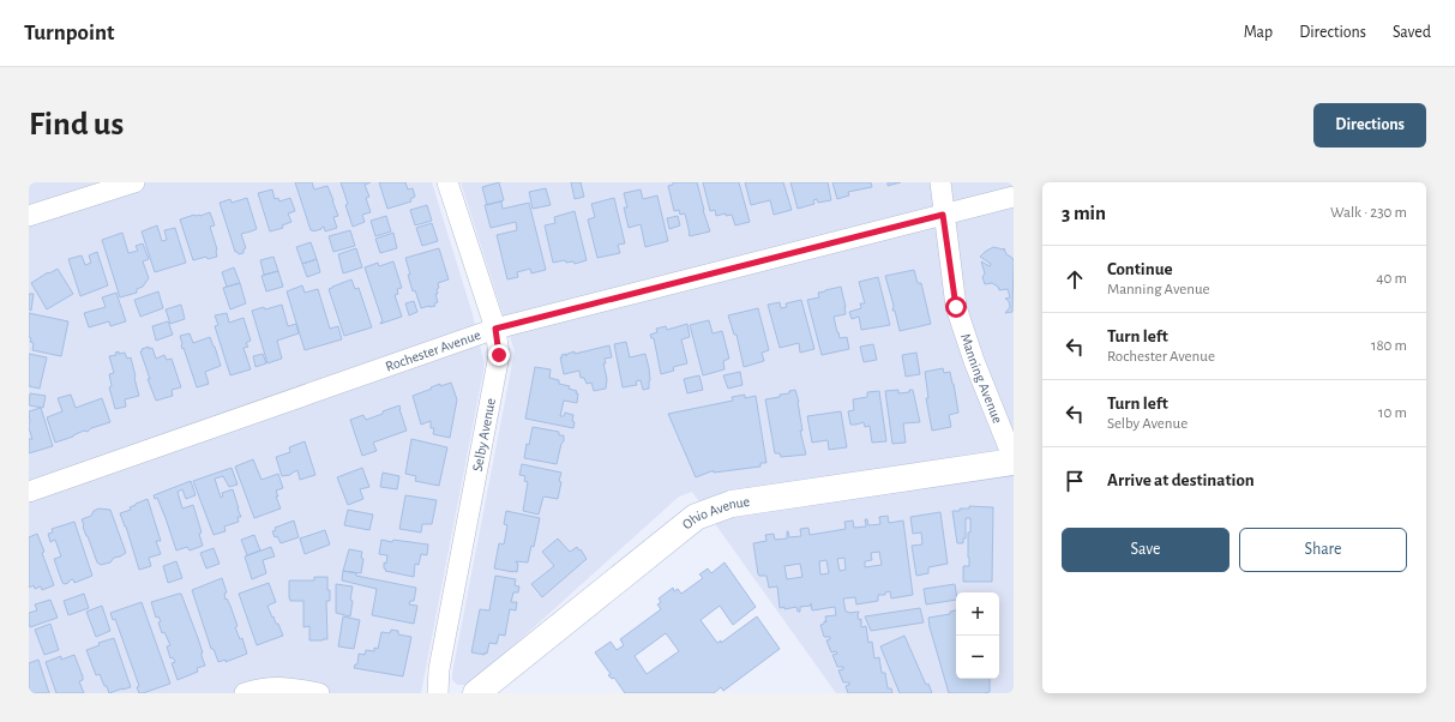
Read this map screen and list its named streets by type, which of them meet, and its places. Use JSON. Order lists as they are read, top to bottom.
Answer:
{
  "streets": {
    "street": [
      "Rochester Avenue",
      "Manning Avenue",
      "Selby Avenue",
      "Ohio Avenue"
    ]
  },
  "crossings": [
    ["Rochester Avenue", "Manning Avenue"],
    ["Rochester Avenue", "Selby Avenue"],
    ["Manning Avenue", "Ohio Avenue"]
  ],
  "page": {
    "header": "Turnpoint",
    "nav": ["Map", "Directions", "Saved"],
    "buttons": [
      "Directions",
      ["Save", "Share"]
    ],
    "title": "Find us",
    "heading": ["3 min", "Walk · 230 m"],
    "list": [
      ["Continue", "Manning Avenue", "40 m"],
      ["Turn left", "Rochester Avenue", "180 m"],
      ["Turn left", "Selby Avenue", "10 m"],
      "Arrive at destination"
    ],
    "map_buttons": ["+", "−"]
  }
}
